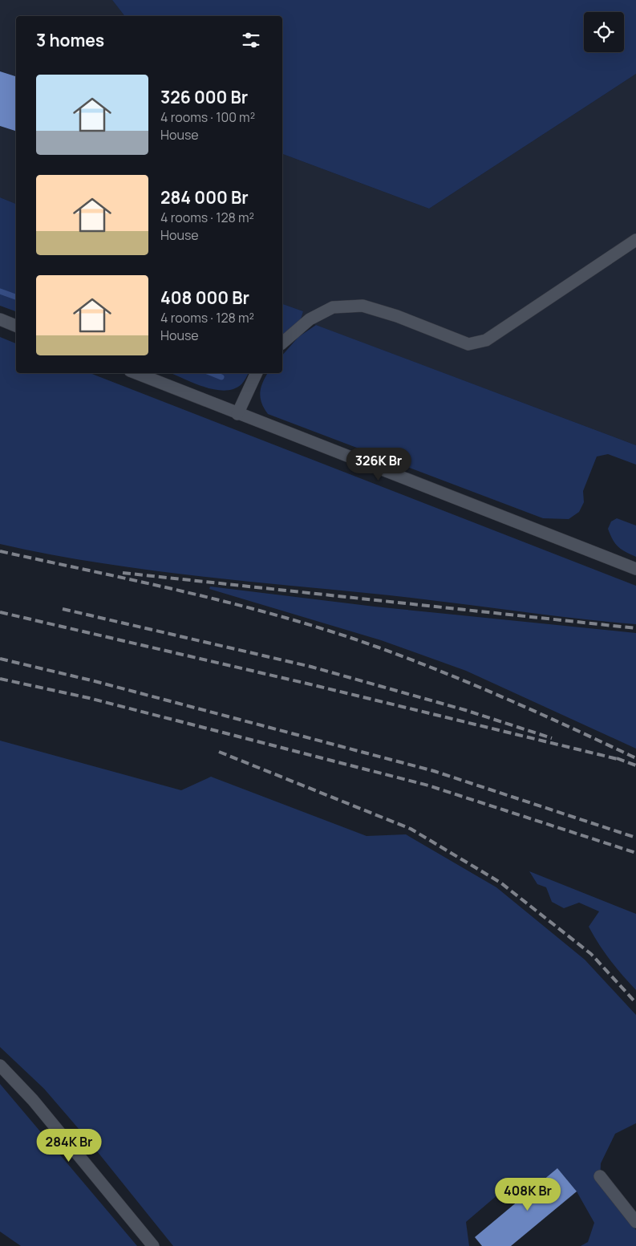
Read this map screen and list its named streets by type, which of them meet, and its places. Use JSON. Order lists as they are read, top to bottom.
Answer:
{
  "page": {
    "heading": "3 homes",
    "list": [
      {
        "name": "326 000 Br",
        "note": "4 rooms · 100 m² · House"
      },
      {
        "name": "284 000 Br",
        "note": "4 rooms · 128 m² · House"
      },
      {
        "name": "408 000 Br",
        "note": "4 rooms · 128 m² · House"
      }
    ],
    "price": ["326K Br", "284K Br", "408K Br"]
  }
}
